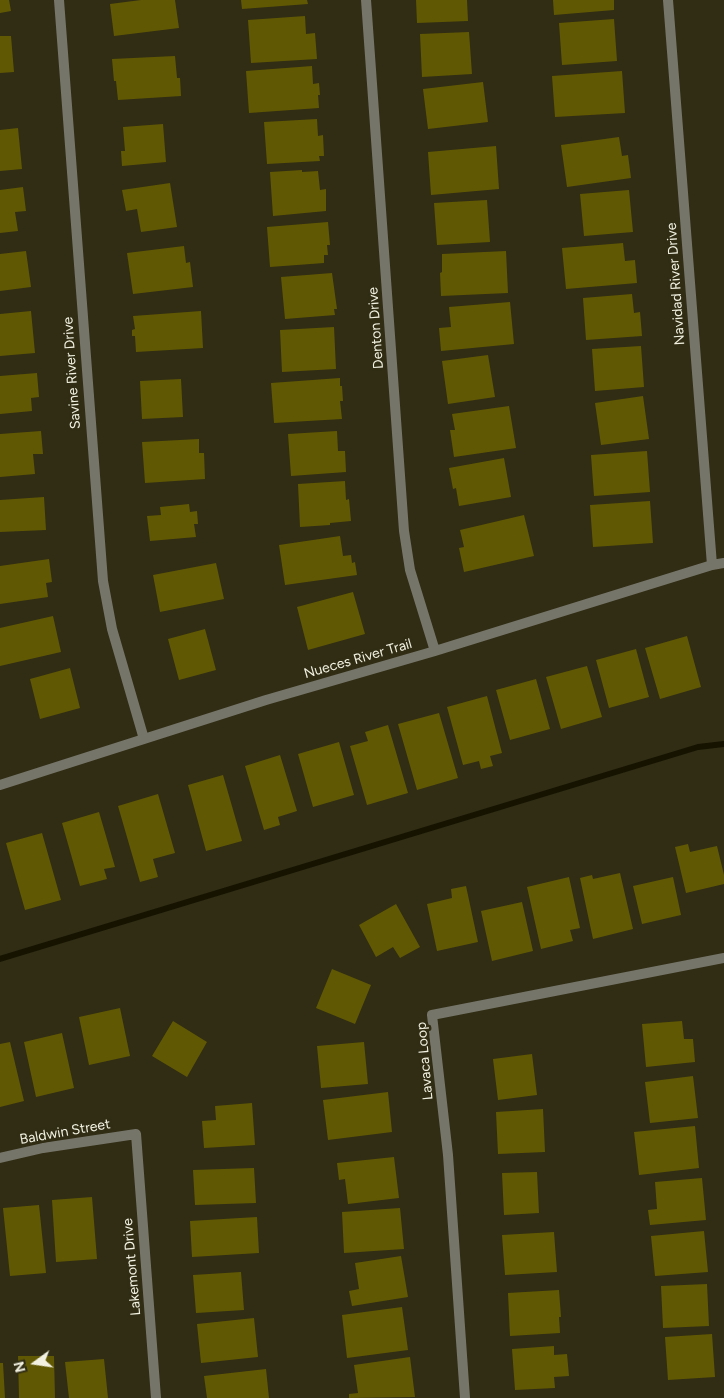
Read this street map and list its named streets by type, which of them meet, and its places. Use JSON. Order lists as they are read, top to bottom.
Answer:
{
  "streets": {
    "street": [
      "Navidad River Drive",
      "Denton Drive",
      "Savine River Drive",
      "Nueces River Trail",
      "Lavaca Loop",
      "Baldwin Street",
      "Lakemont Drive"
    ]
  },
  "crossings": [
    ["Navidad River Drive", "Nueces River Trail"],
    ["Denton Drive", "Nueces River Trail"],
    ["Savine River Drive", "Nueces River Trail"],
    ["Baldwin Street", "Lakemont Drive"]
  ],
  "north": "left"
}
